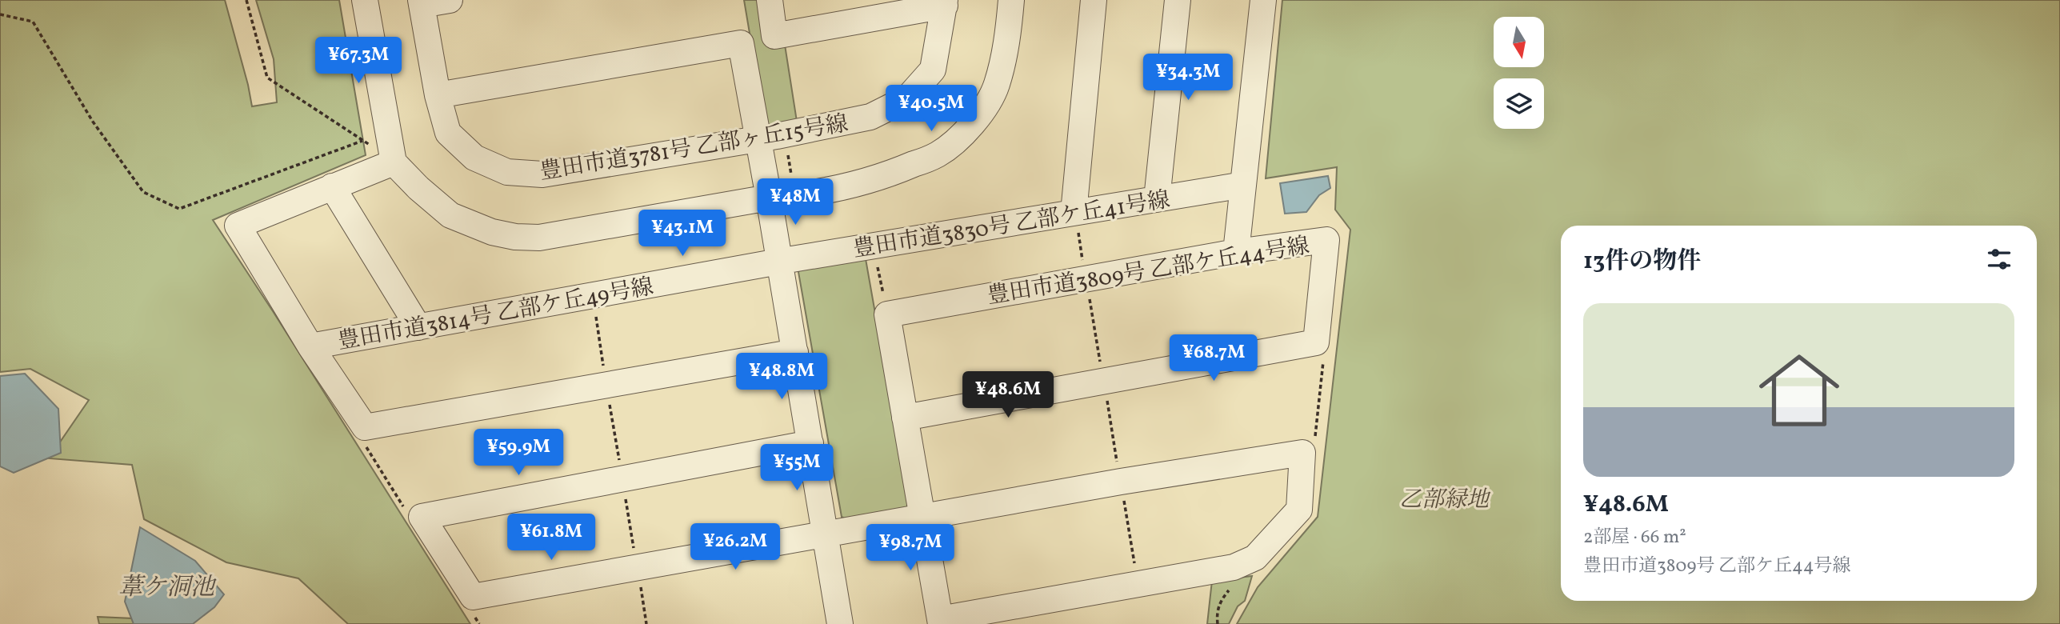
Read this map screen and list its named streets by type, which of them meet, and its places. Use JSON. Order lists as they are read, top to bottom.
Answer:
{
  "streets": {
    "street": [
      "豊田市道3781号 乙部ヶ丘15号線",
      "豊田市道3830号 乙部ケ丘41号線",
      "豊田市道3809号 乙部ケ丘44号線",
      "豊田市道3814号 乙部ケ丘49号線"
    ]
  },
  "crossings": [
    ["豊田市道3830号 乙部ケ丘41号線", "豊田市道3814号 乙部ケ丘49号線"]
  ],
  "water": ["葦ケ洞池"],
  "parks": ["乙部緑地"],
  "north": "bottom",
  "page": {
    "price": [
      "¥67.3M",
      "¥34.3M",
      "¥40.5M",
      "¥48M",
      "¥43.1M",
      "¥68.7M",
      "¥48.8M",
      "¥48.6M",
      "¥59.9M",
      "¥55M",
      "¥61.8M",
      "¥26.2M",
      "¥98.7M"
    ],
    "heading": "13件の物件",
    "list": [
      {
        "name": "¥48.6M",
        "note": "2部屋 · 66 m² · 豊田市道3809号 乙部ケ丘44号線"
      }
    ]
  }
}
